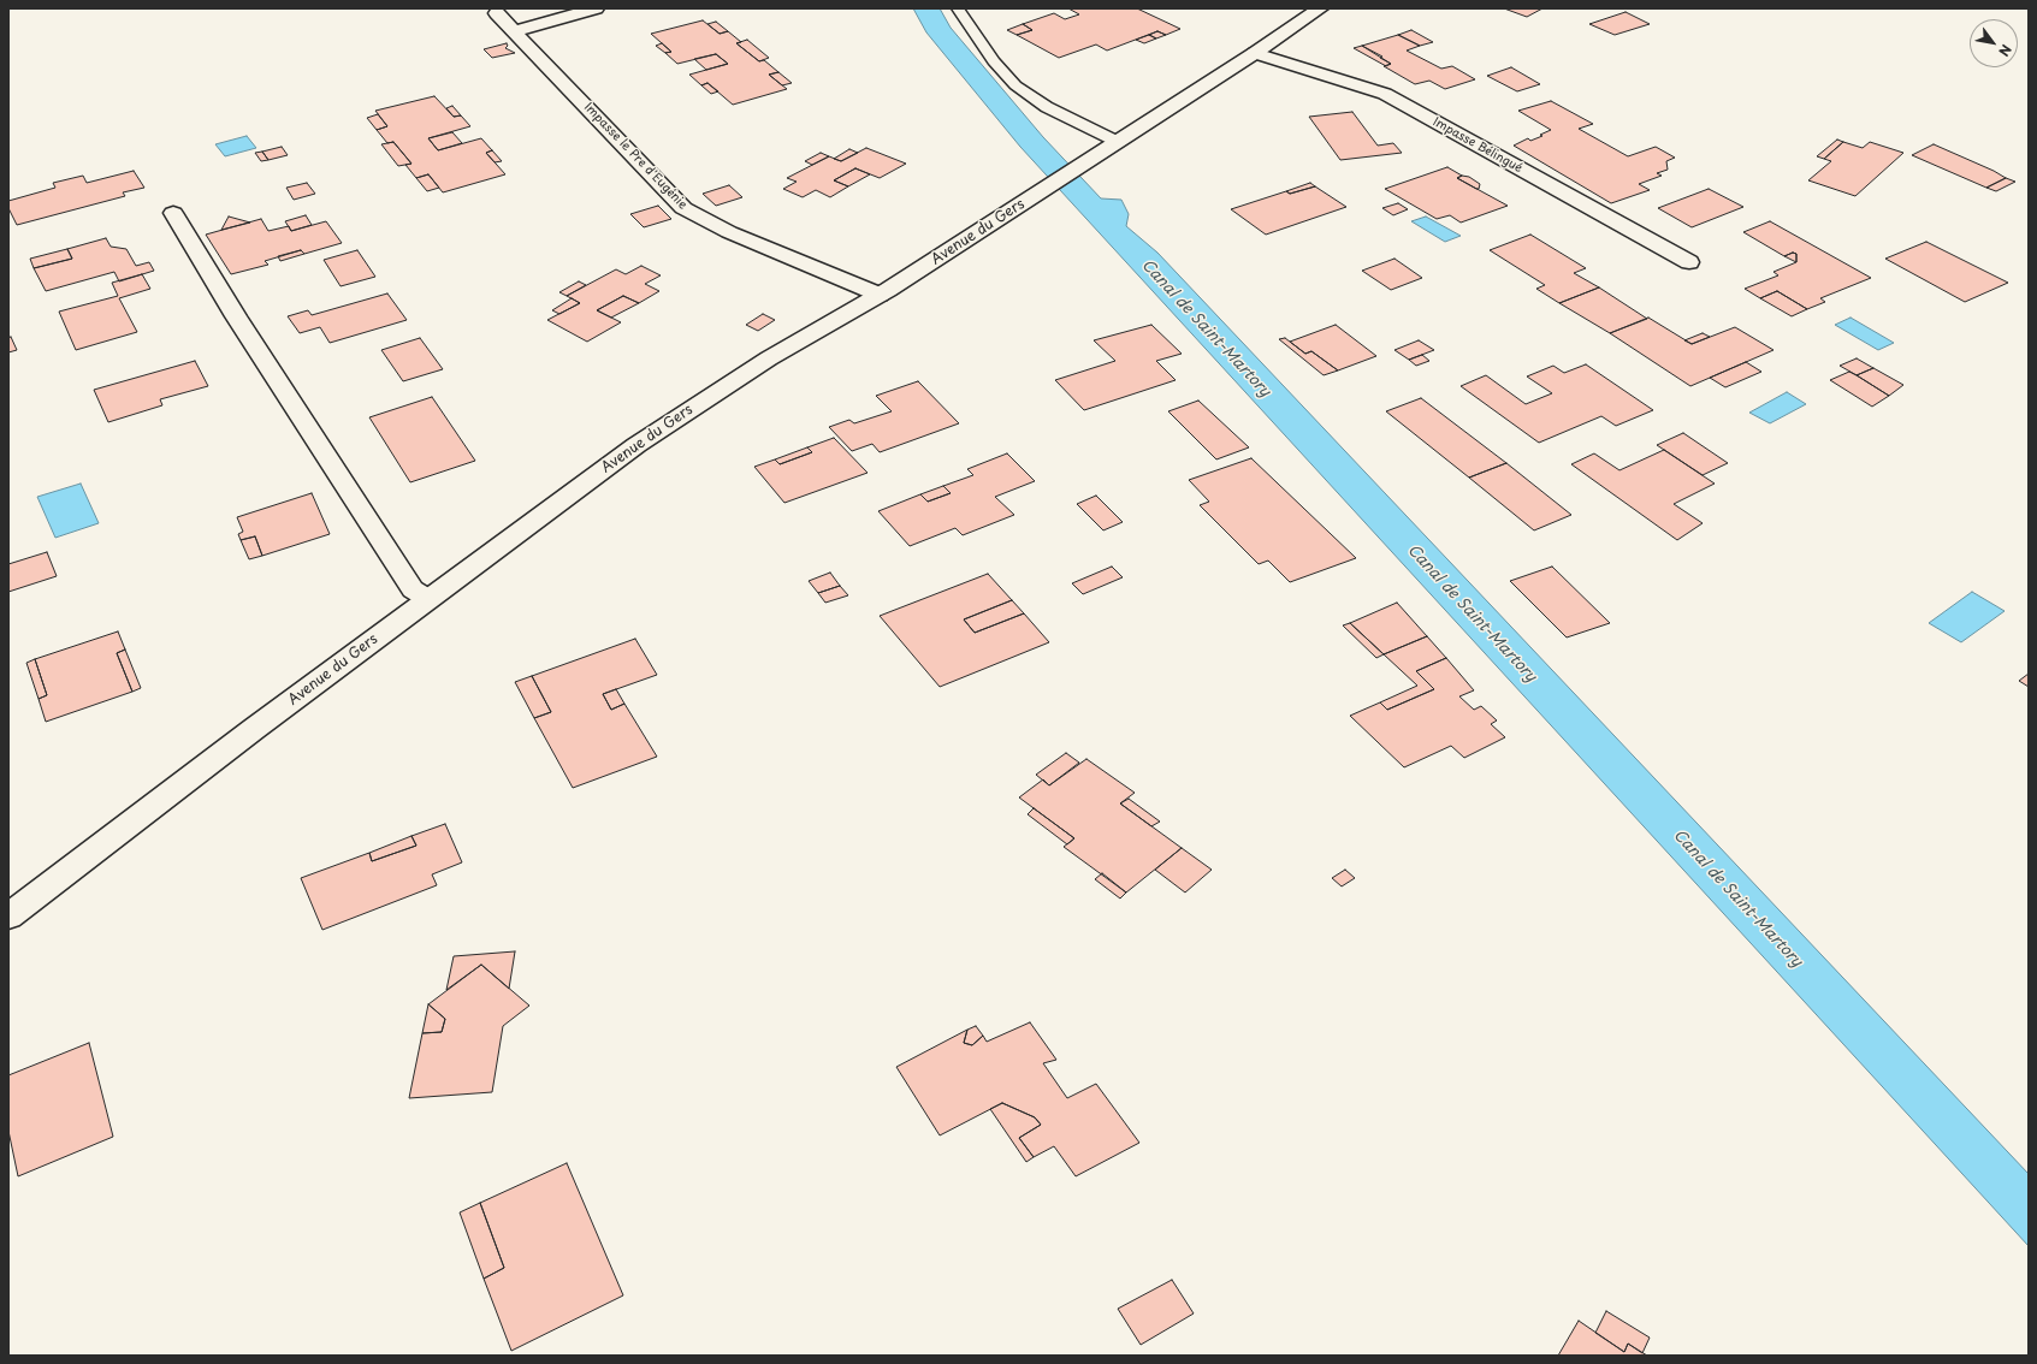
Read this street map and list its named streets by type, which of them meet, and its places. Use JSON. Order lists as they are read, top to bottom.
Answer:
{
  "streets": {
    "street": ["Impasse Bélingué", "Impasse le Pre d'Eugénie", "Avenue du Gers"]
  },
  "crossings": [
    ["Impasse Bélingué", "Avenue du Gers"],
    ["Impasse le Pre d'Eugénie", "Avenue du Gers"]
  ],
  "water": ["Canal de Saint-Martory"],
  "north": "bottom right"
}
